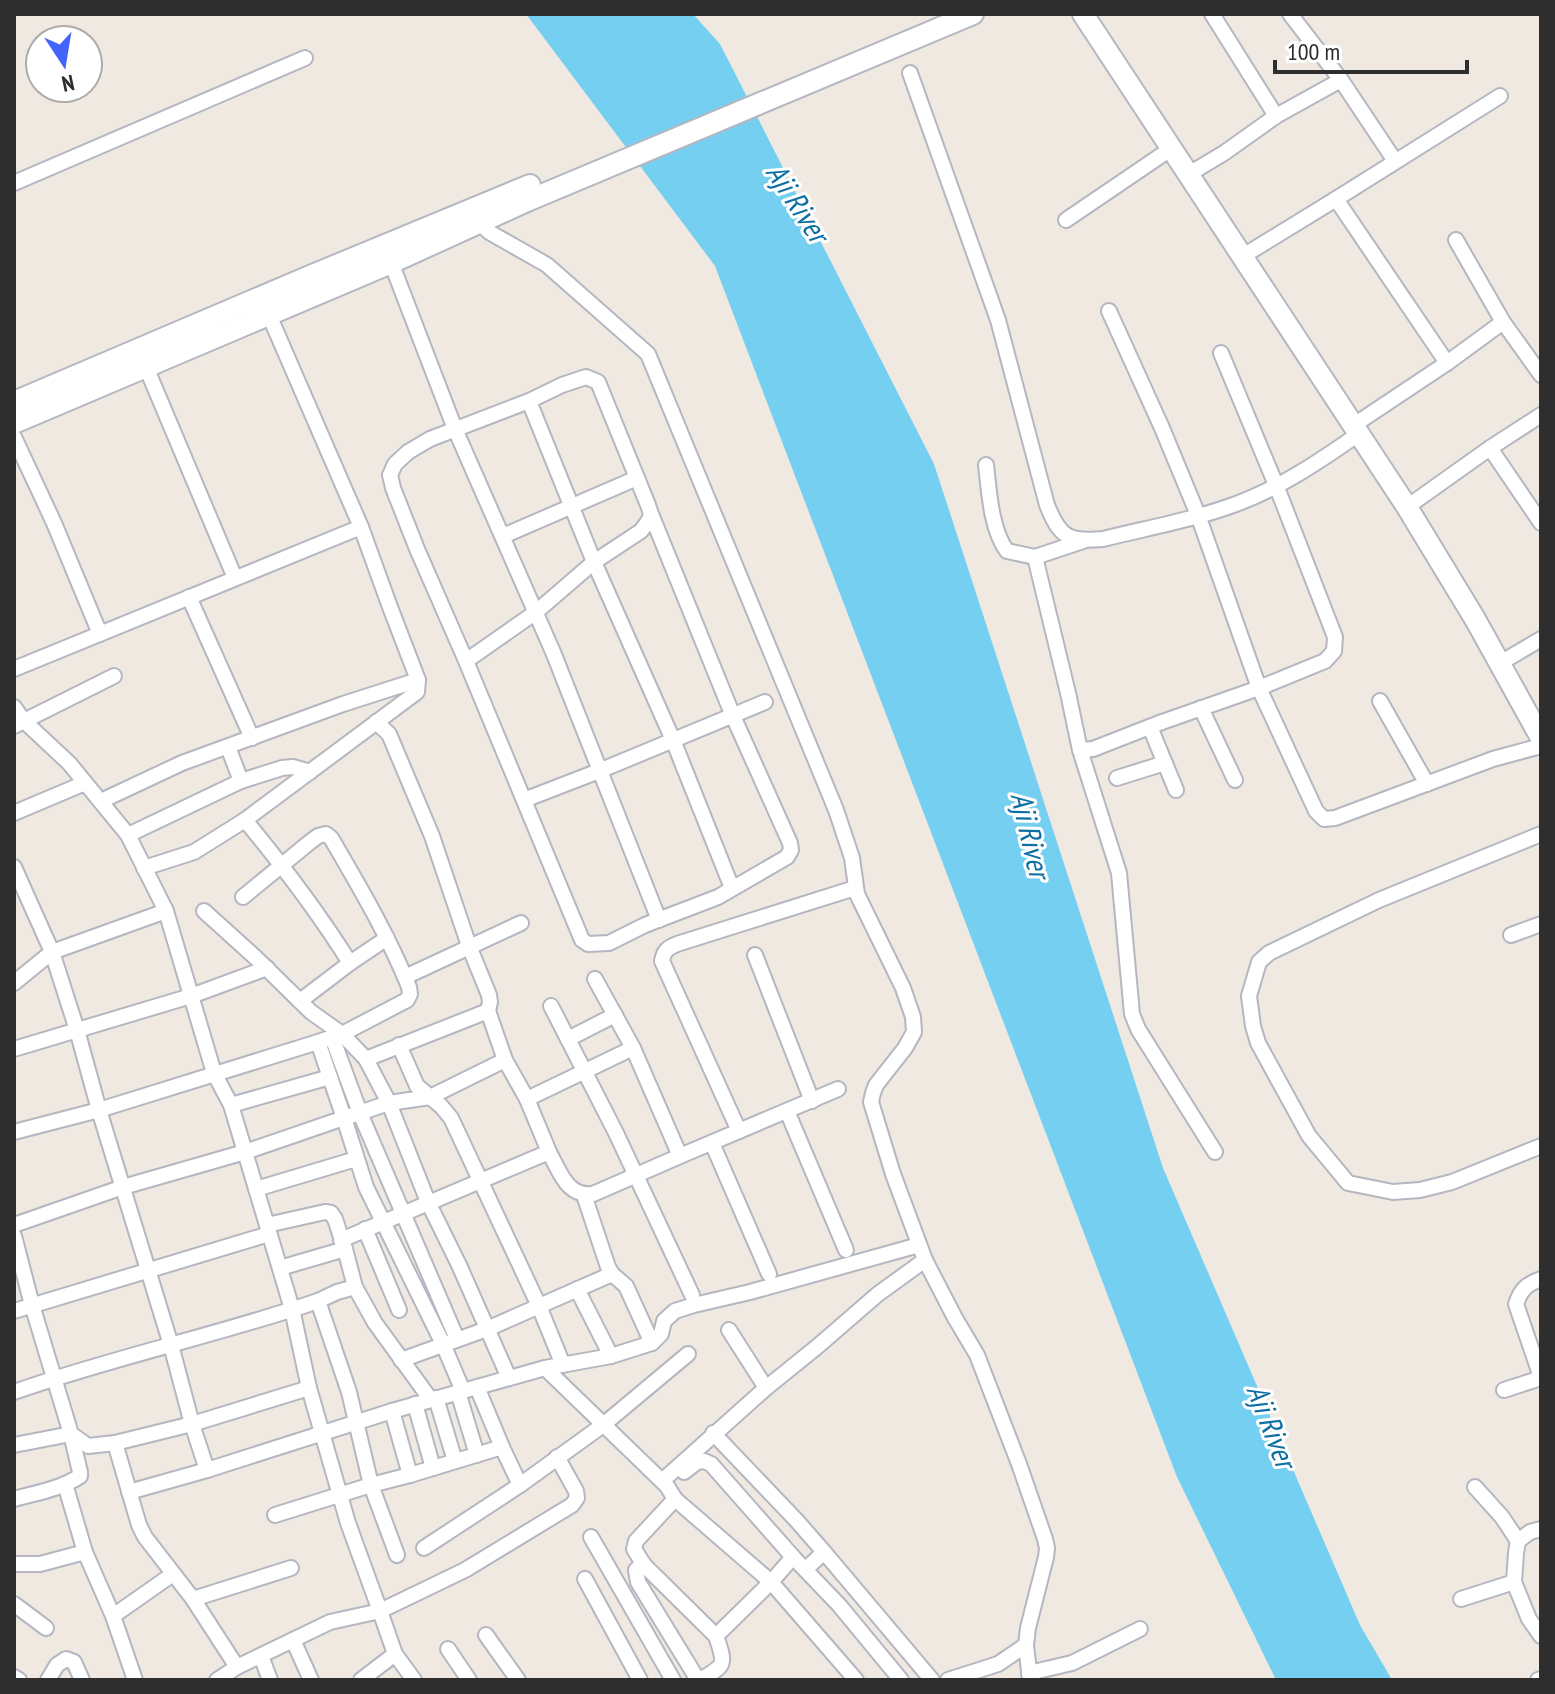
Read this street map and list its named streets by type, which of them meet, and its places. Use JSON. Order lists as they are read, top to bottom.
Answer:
{
  "water": ["Aji River"],
  "scale_bar": "100 m",
  "north": "bottom"
}
